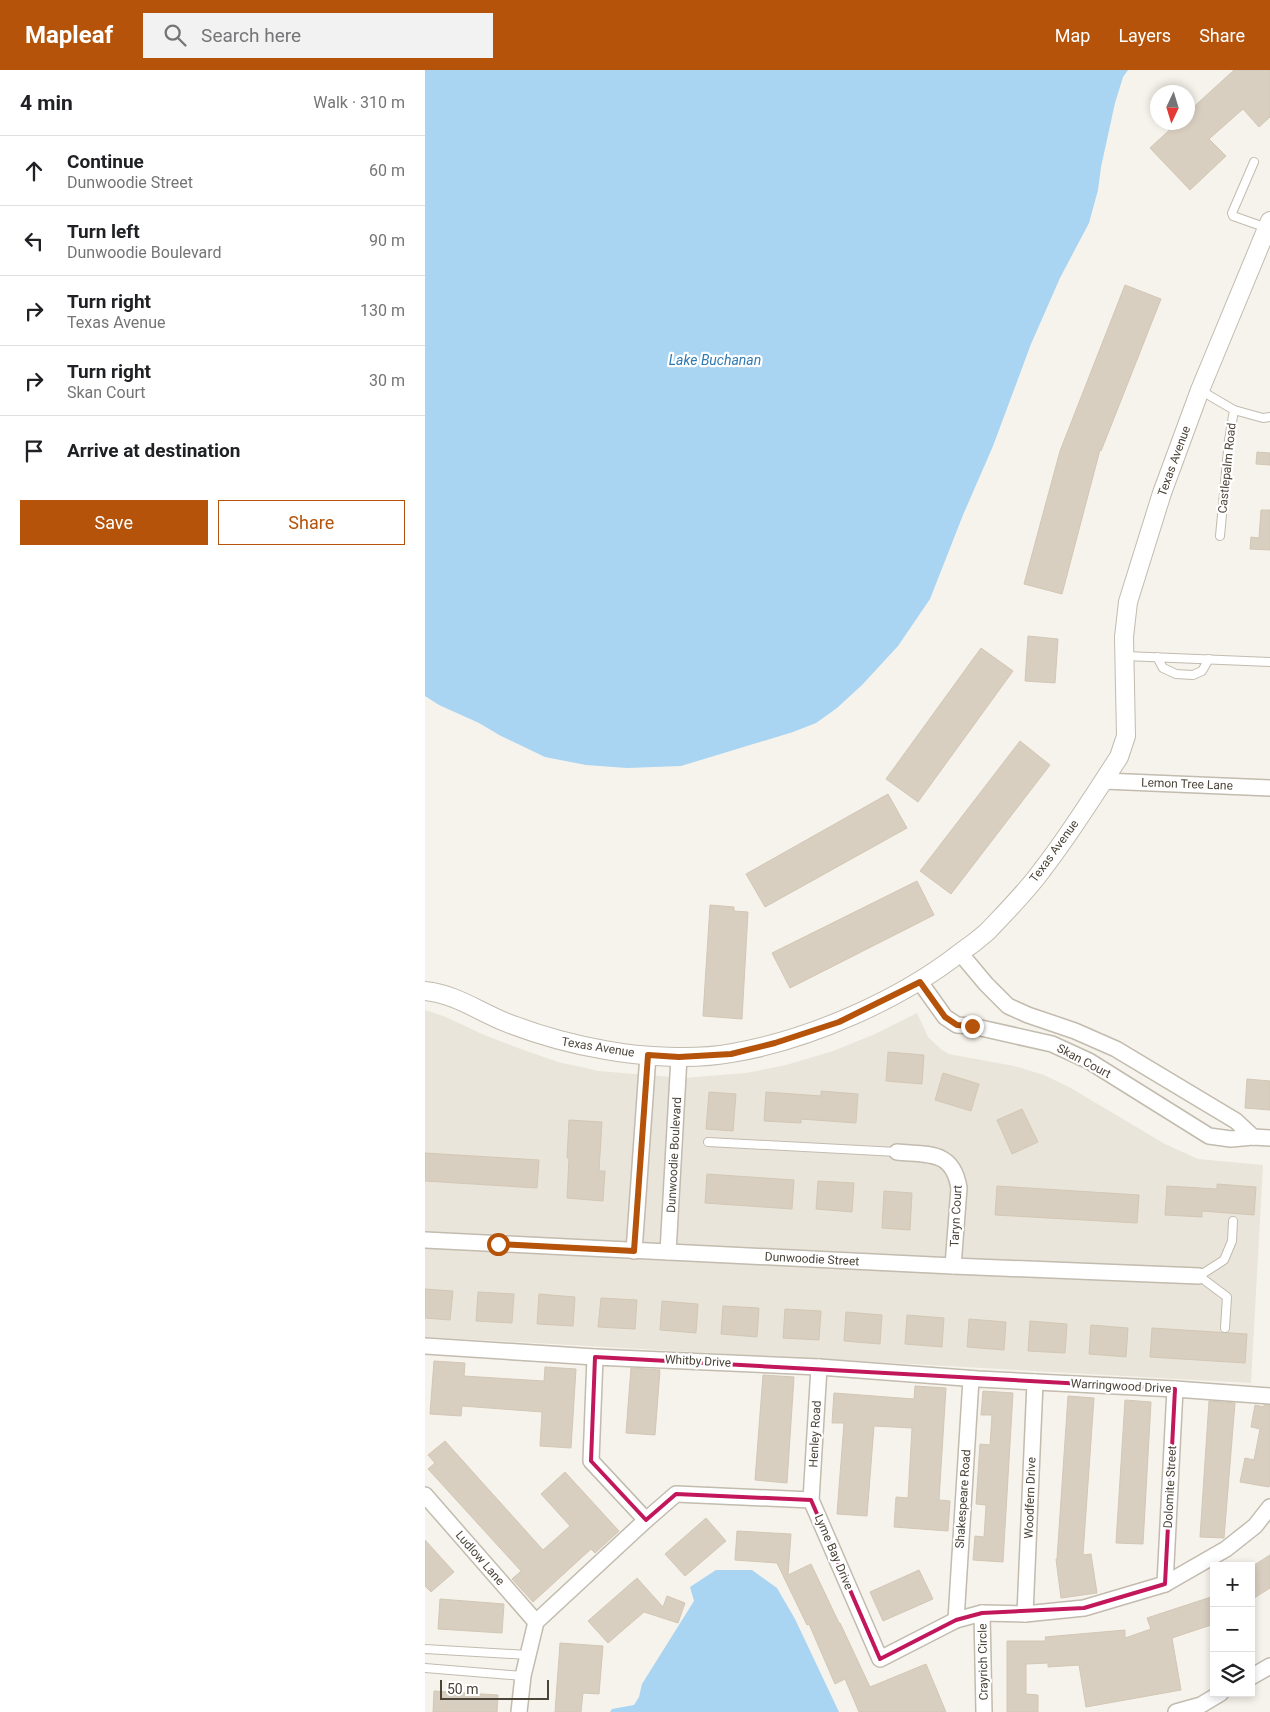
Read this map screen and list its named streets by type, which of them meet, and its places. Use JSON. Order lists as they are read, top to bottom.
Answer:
{
  "streets": {
    "street": [
      "Texas Avenue",
      "Lemon Tree Lane",
      "Skan Court",
      "Dunwoodie Boulevard",
      "Taryn Court",
      "Dunwoodie Street",
      "Whitby Drive",
      "Warringwood Drive",
      "Henley Road",
      "Dolomite Street",
      "Woodfern Drive",
      "Shakespeare Road",
      "Lyme Bay Drive",
      "Ludlow Lane",
      "Crayrich Circle"
    ],
    "lane": ["Castlepalm Road"]
  },
  "crossings": [
    ["Texas Avenue", "Castlepalm Road"],
    ["Texas Avenue", "Lemon Tree Lane"],
    ["Texas Avenue", "Skan Court"],
    ["Texas Avenue", "Dunwoodie Boulevard"],
    ["Dunwoodie Boulevard", "Dunwoodie Street"],
    ["Taryn Court", "Dunwoodie Street"],
    ["Whitby Drive", "Warringwood Drive"],
    ["Whitby Drive", "Henley Road"],
    ["Whitby Drive", "Shakespeare Road"],
    ["Warringwood Drive", "Dolomite Street"],
    ["Warringwood Drive", "Woodfern Drive"],
    ["Warringwood Drive", "Shakespeare Road"],
    ["Henley Road", "Lyme Bay Drive"],
    ["Shakespeare Road", "Lyme Bay Drive"],
    ["Lyme Bay Drive", "Ludlow Lane"]
  ],
  "water": ["Lake Buchanan"],
  "scale_bar": "50 m",
  "north": "bottom",
  "page": {
    "header": "Mapleaf",
    "search": "Search here",
    "nav": ["Map", "Layers", "Share"],
    "heading": ["4 min", "Walk · 310 m"],
    "list": [
      ["Continue", "Dunwoodie Street", "60 m"],
      ["Turn left", "Dunwoodie Boulevard", "90 m"],
      ["Turn right", "Texas Avenue", "130 m"],
      ["Turn right", "Skan Court", "30 m"],
      "Arrive at destination"
    ],
    "buttons": ["Save", "Share"],
    "map_buttons": ["+", "−"],
    "scale": "50 m"
  }
}
